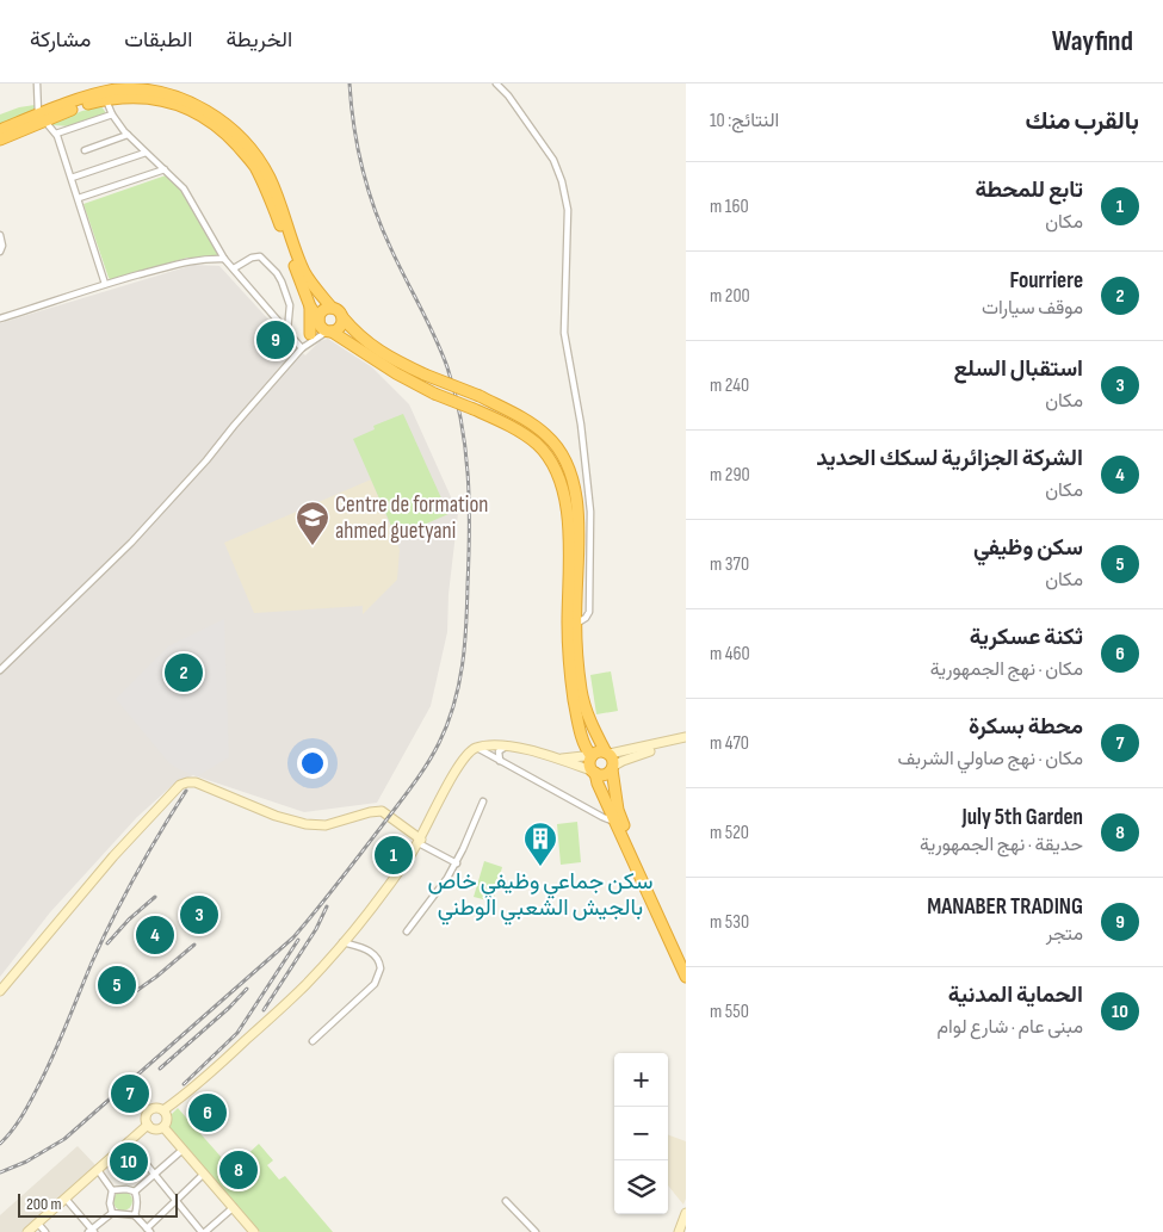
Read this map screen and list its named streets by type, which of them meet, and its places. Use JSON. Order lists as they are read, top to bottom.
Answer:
{
  "places": {
    "school or university": ["Centre de formation ahmed guetyani"],
    "building": ["سكن جماعي وظيفي خاص بالجيش الشعبي الوطني"]
  },
  "scale_bar": "200 m",
  "page": {
    "header": "Wayfind",
    "nav": ["الخريطة", "الطبقات", "مشاركة"],
    "heading": ["بالقرب منك", "النتائج: 10"],
    "list": [
      {
        "mark": "1",
        "name": "تابع للمحطة",
        "note": "مكان",
        "value": "160 m"
      },
      {
        "mark": "2",
        "name": "Fourriere",
        "note": "موقف سيارات",
        "value": "200 m"
      },
      {
        "mark": "3",
        "name": "استقبال السلع",
        "note": "مكان",
        "value": "240 m"
      },
      {
        "mark": "4",
        "name": "الشركة الجزائرية لسكك الحديد",
        "note": "مكان",
        "value": "290 m"
      },
      {
        "mark": "5",
        "name": "سكن وظيفي",
        "note": "مكان",
        "value": "370 m"
      },
      {
        "mark": "6",
        "name": "ثكنة عسكرية",
        "note": "مكان · نهج الجمهورية",
        "value": "460 m"
      },
      {
        "mark": "7",
        "name": "محطة بسكرة",
        "note": "مكان · نهج صاولي الشربف",
        "value": "470 m"
      },
      {
        "mark": "8",
        "name": "July 5th Garden",
        "note": "حديقة · نهج الجمهورية",
        "value": "520 m"
      },
      {
        "mark": "9",
        "name": "MANABER TRADING",
        "note": "متجر",
        "value": "530 m"
      },
      {
        "mark": "10",
        "name": "الحماية المدنية",
        "note": "مبنى عام · شارع لوام",
        "value": "550 m"
      }
    ],
    "pins": [
      "9",
      "2",
      "1",
      "3",
      "4",
      "5",
      "7",
      "6",
      "10",
      "8"
    ],
    "map_buttons": ["+", "−"],
    "scale": "200 m"
  }
}
